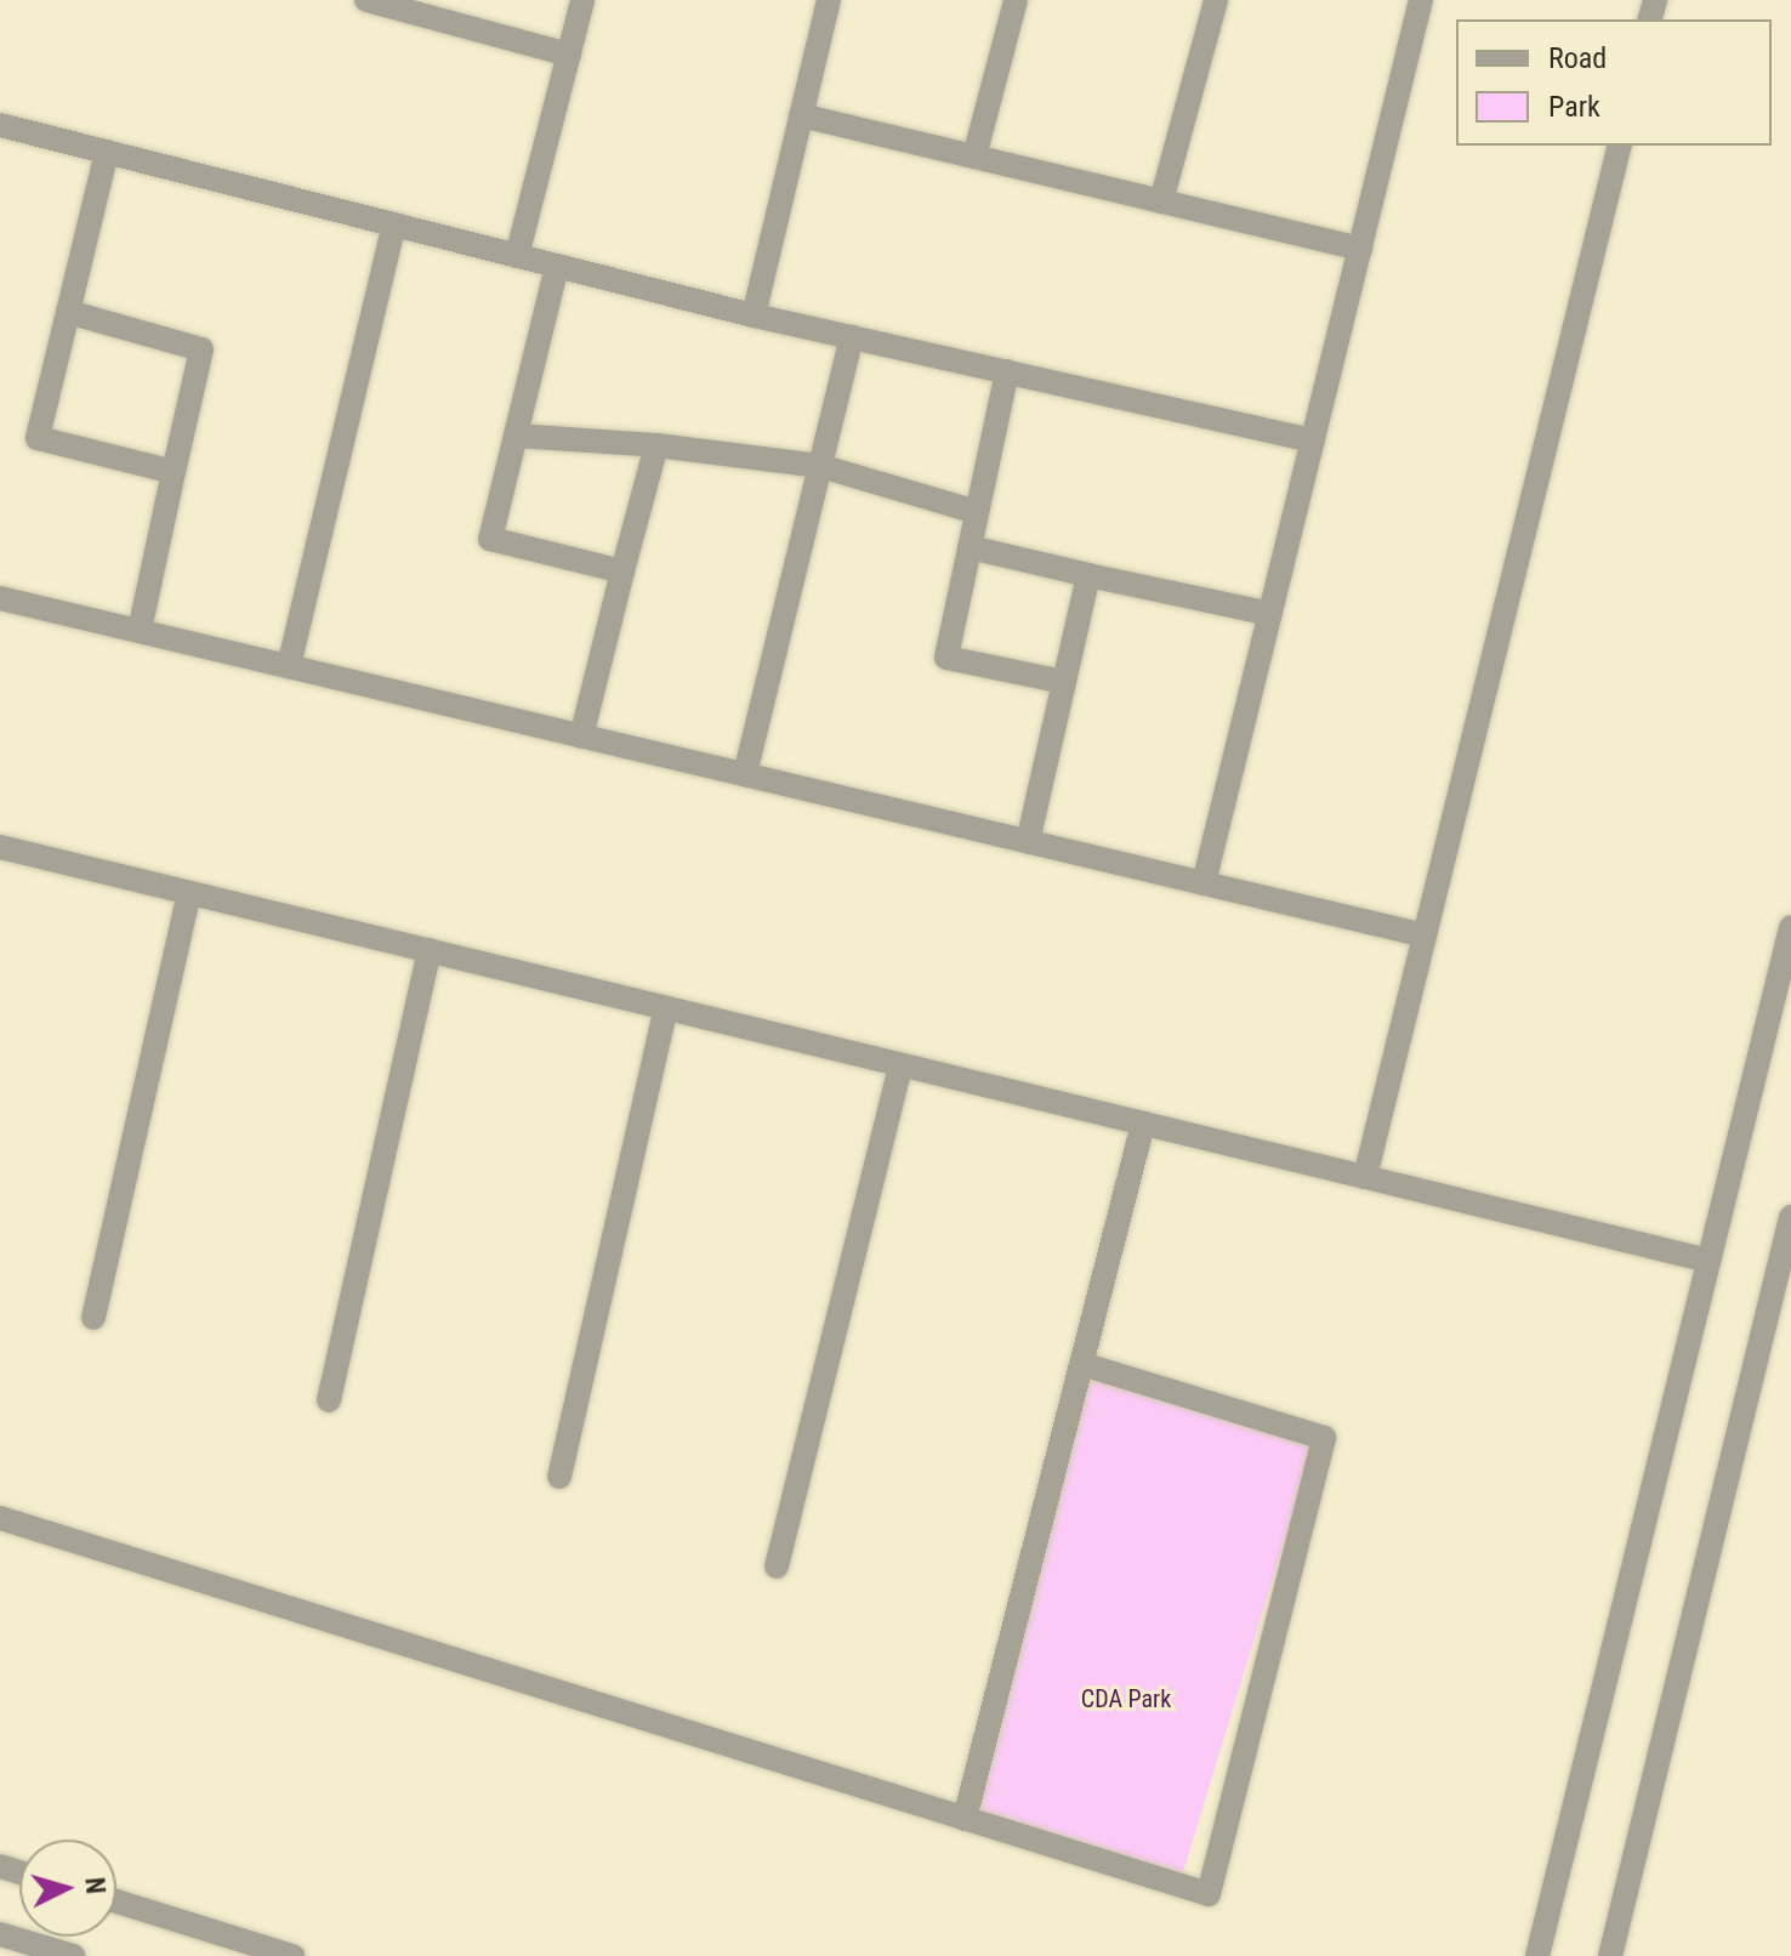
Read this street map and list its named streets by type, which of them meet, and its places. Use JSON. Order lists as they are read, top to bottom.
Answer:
{
  "parks": ["CDA Park"],
  "legend": ["Road", "Park"],
  "north": "right"
}
